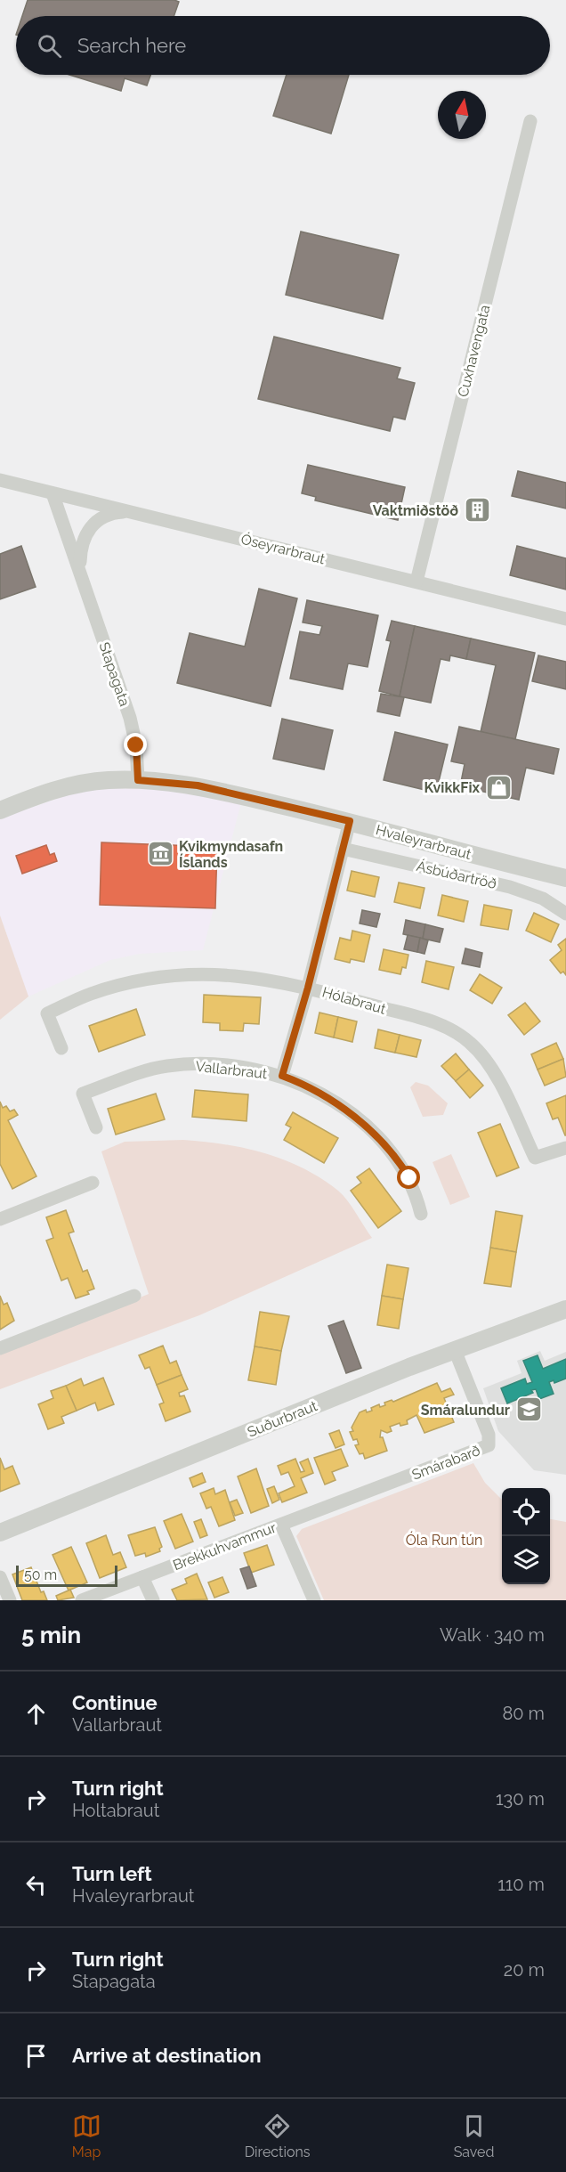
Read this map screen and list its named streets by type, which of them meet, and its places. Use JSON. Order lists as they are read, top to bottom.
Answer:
{
  "streets": {
    "street": [
      "Cuxhavengata",
      "Óseyrarbraut",
      "Stapagata",
      "Hvaleyrarbraut",
      "Ásbúðartröð",
      "Hólabraut",
      "Vallarbraut",
      "Suðurbraut",
      "Smárabarð",
      "Brekkuhvammur"
    ]
  },
  "crossings": [
    ["Cuxhavengata", "Óseyrarbraut"],
    ["Óseyrarbraut", "Stapagata"],
    ["Stapagata", "Hvaleyrarbraut"],
    ["Suðurbraut", "Smárabarð"],
    ["Smárabarð", "Brekkuhvammur"]
  ],
  "parks": ["Óla Run tún"],
  "places": {
    "building": ["Vaktmiðstöð"],
    "shop": ["KvikkFix"],
    "museum": ["Kvikmyndasafn Íslands"],
    "school or university": ["Smáralundur"]
  },
  "scale_bar": "50 m",
  "north": "top",
  "page": {
    "search": "Search here",
    "scale": "50 m",
    "heading": ["5 min", "Walk · 340 m"],
    "list": [
      ["Continue", "Vallarbraut", "80 m"],
      ["Turn right", "Holtabraut", "130 m"],
      ["Turn left", "Hvaleyrarbraut", "110 m"],
      ["Turn right", "Stapagata", "20 m"],
      "Arrive at destination"
    ],
    "nav": ["Map", "Directions", "Saved"]
  }
}
